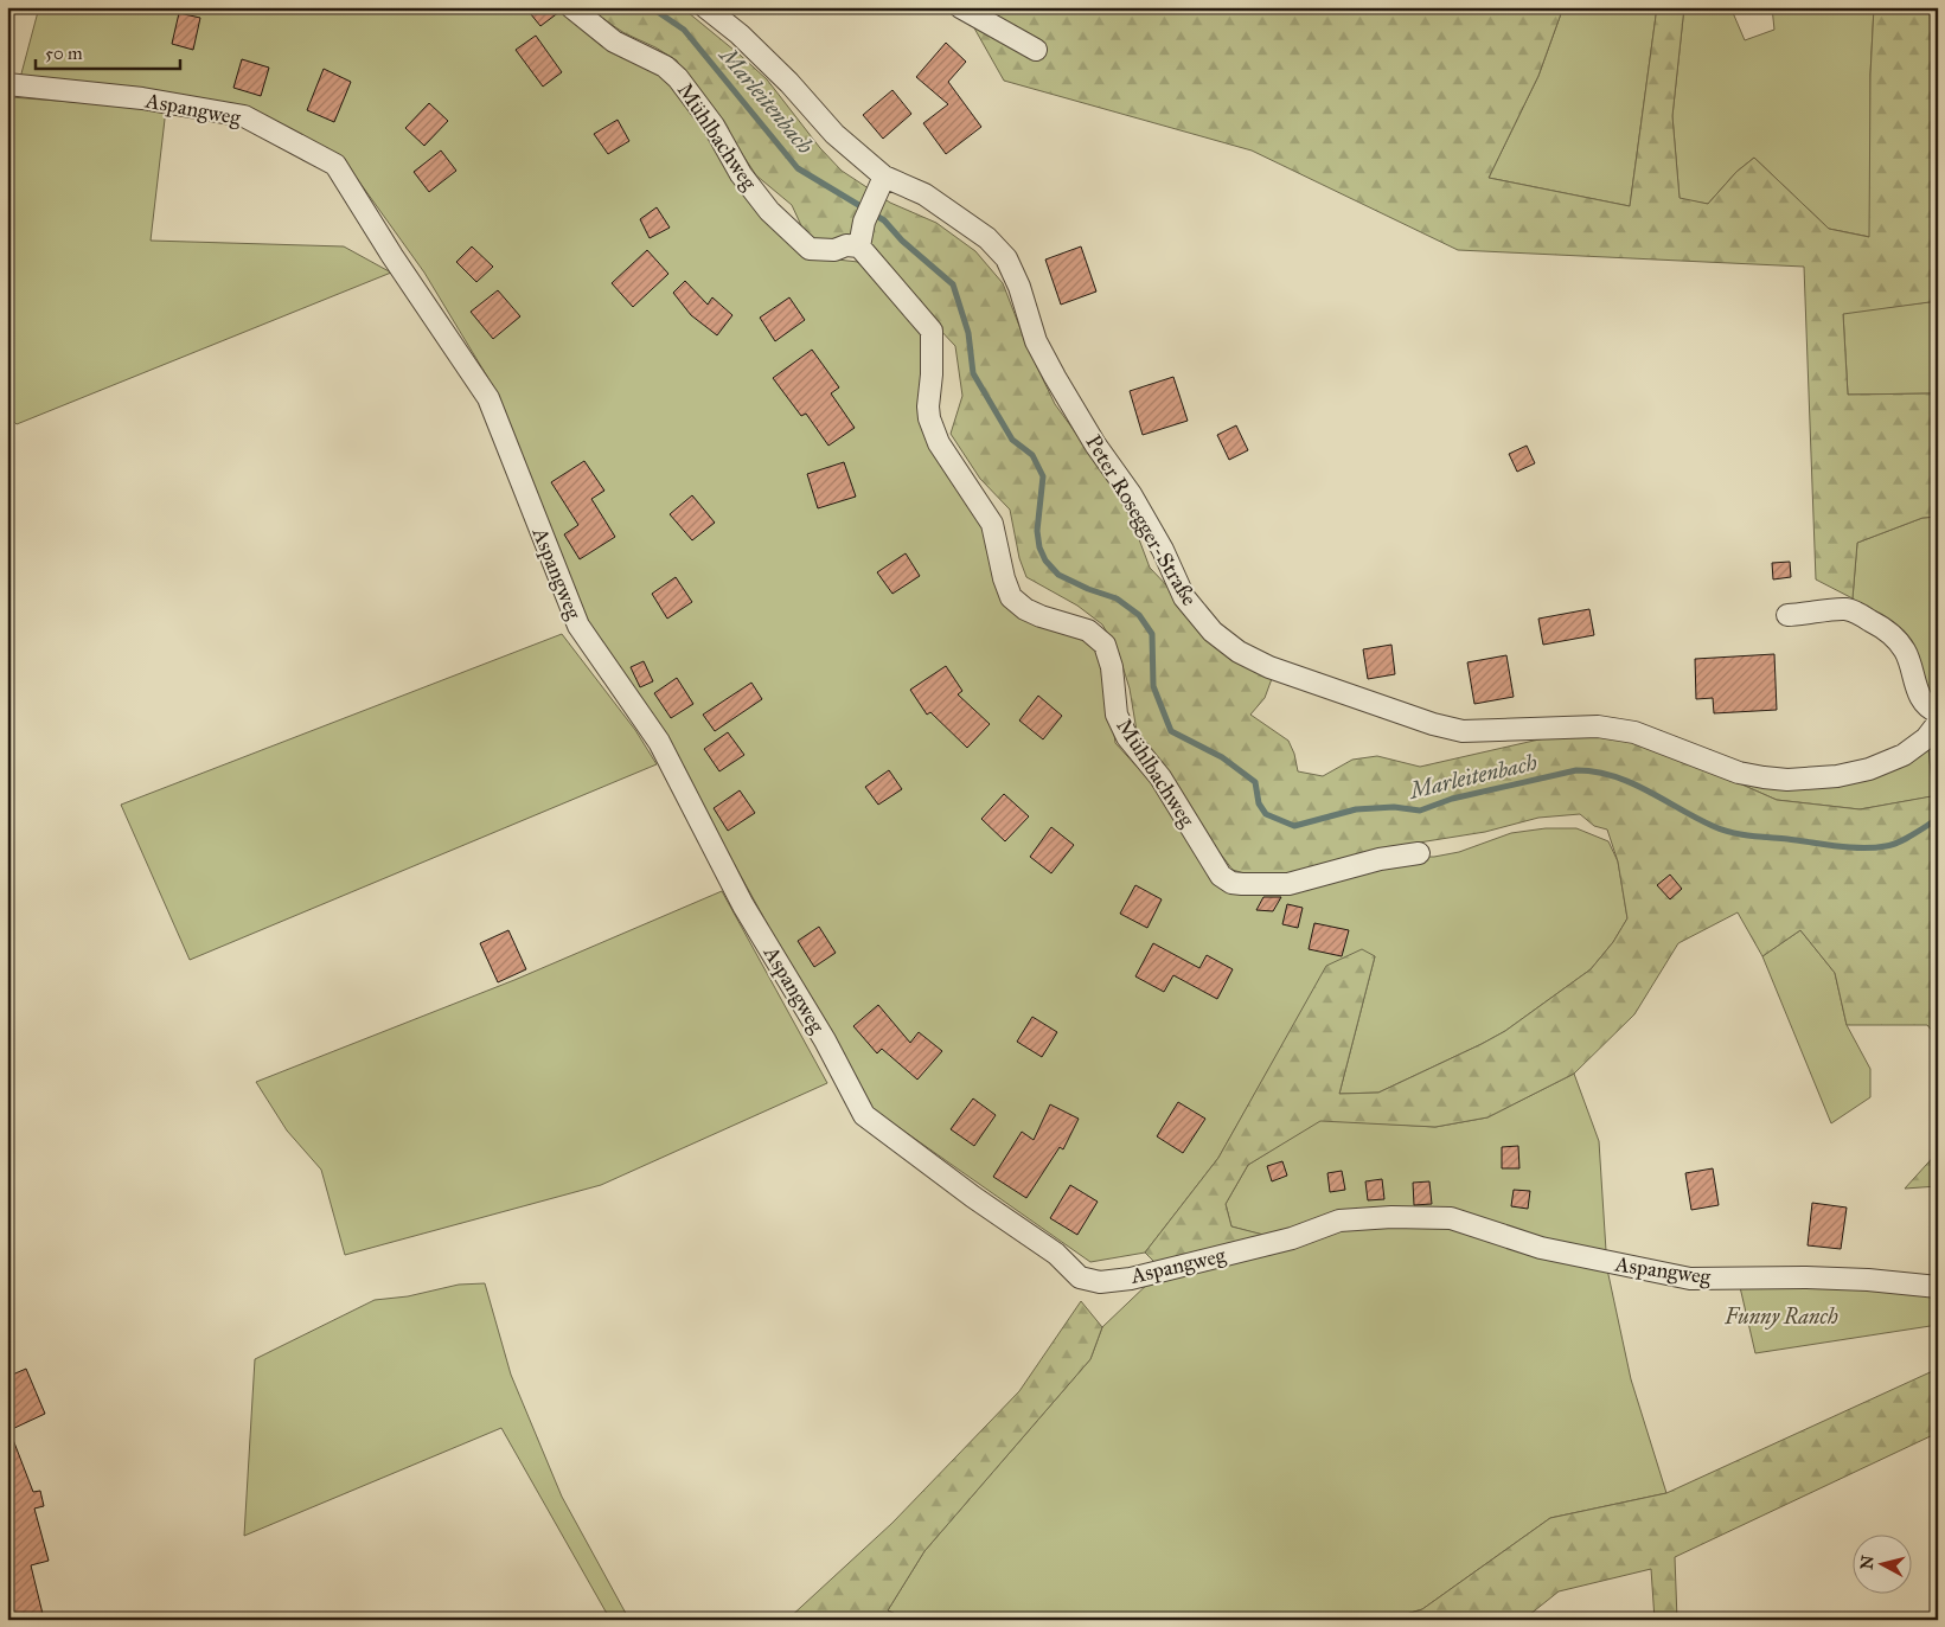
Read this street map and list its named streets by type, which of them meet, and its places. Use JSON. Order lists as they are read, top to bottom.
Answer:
{
  "streets": {
    "street": ["Aspangweg", "Mühlbachweg", "Peter Rosegger-Straße"]
  },
  "water": ["Marleitenbach"],
  "parks": ["Funny Ranch"],
  "scale_bar": "50 m",
  "north": "left"
}
